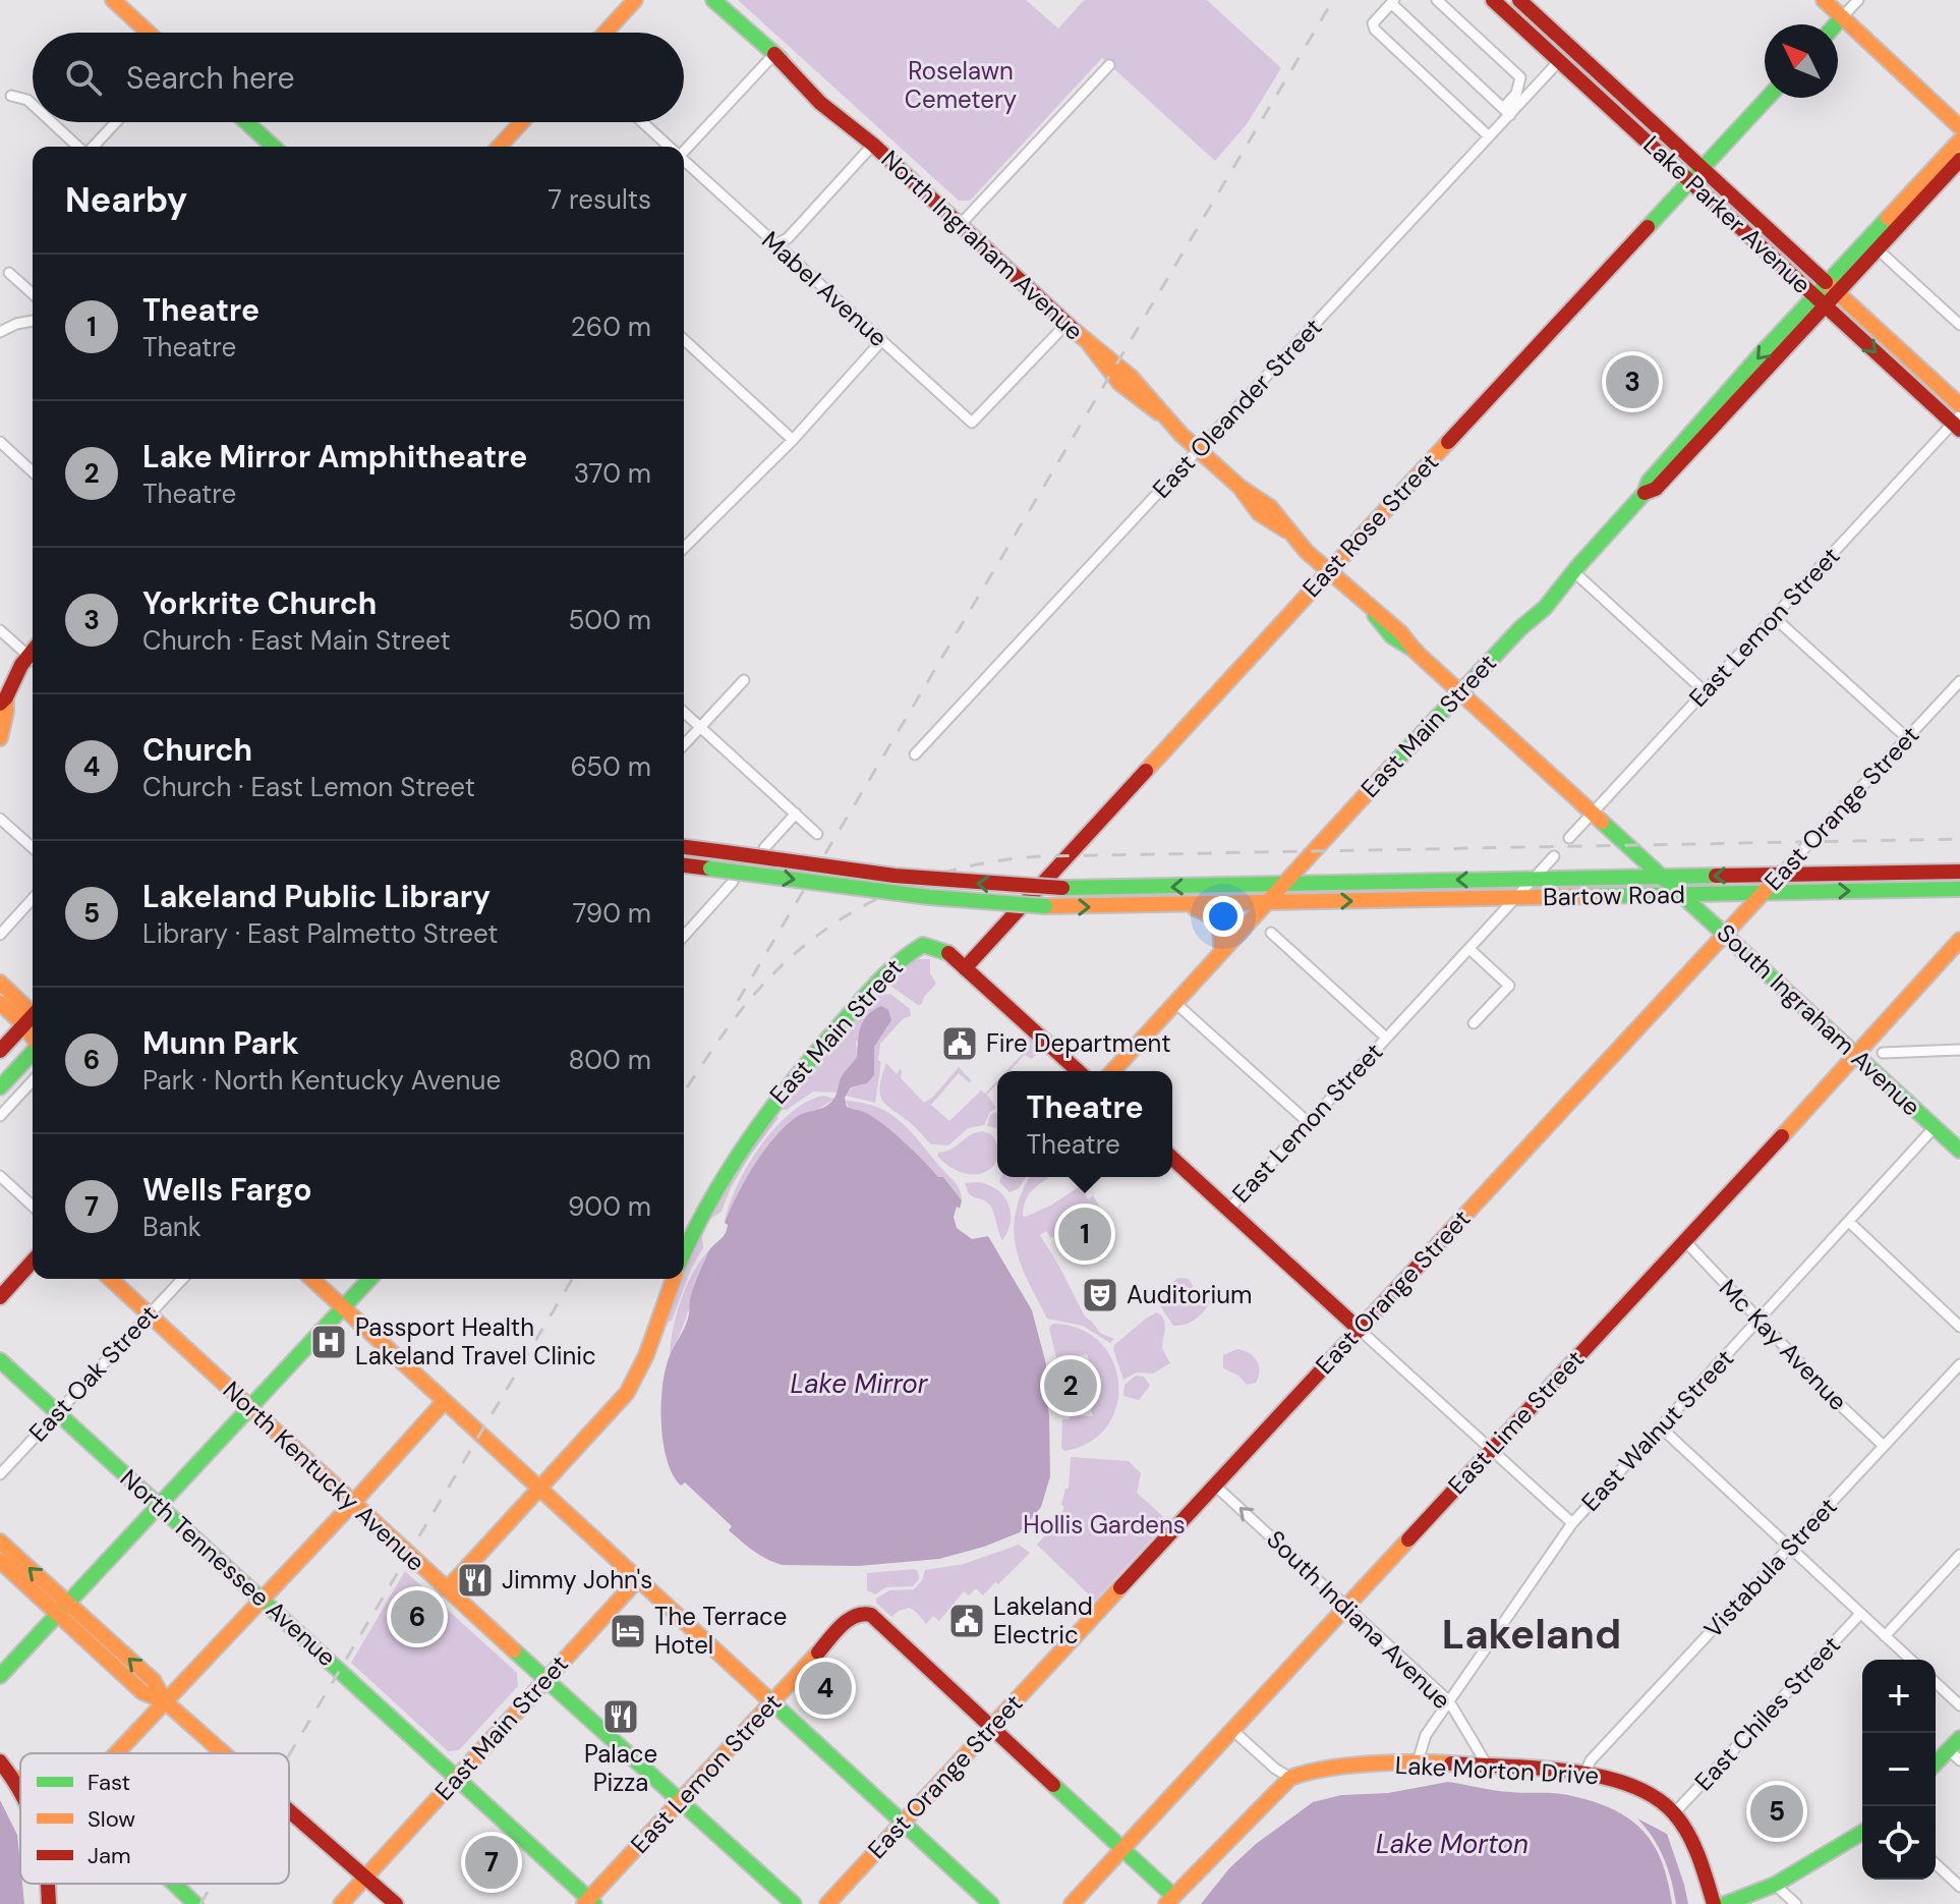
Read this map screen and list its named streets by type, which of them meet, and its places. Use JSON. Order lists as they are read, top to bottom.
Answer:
{
  "streets": {
    "street": [
      "Lake Parker Avenue",
      "North Ingraham Avenue",
      "Mabel Avenue",
      "East Oleander Street",
      "East Rose Street",
      "East Lemon Street",
      "East Main Street",
      "East Orange Street",
      "Bartow Road",
      "South Ingraham Avenue",
      "Mc Kay Avenue",
      "East Oak Street",
      "East Lime Street",
      "East Walnut Street",
      "North Kentucky Avenue",
      "North Tennessee Avenue",
      "Vistabula Street",
      "South Indiana Avenue",
      "East Chiles Street",
      "Lake Morton Drive"
    ]
  },
  "crossings": [
    ["Lake Parker Avenue", "East Oleander Street"],
    ["Lake Parker Avenue", "East Rose Street"],
    ["Lake Parker Avenue", "East Lemon Street"],
    ["Lake Parker Avenue", "East Main Street"],
    ["North Ingraham Avenue", "Mabel Avenue"],
    ["North Ingraham Avenue", "East Oleander Street"],
    ["North Ingraham Avenue", "East Rose Street"],
    ["North Ingraham Avenue", "East Main Street"],
    ["North Ingraham Avenue", "South Ingraham Avenue"],
    ["East Rose Street", "East Main Street"],
    ["East Lemon Street", "East Orange Street"],
    ["East Lemon Street", "Bartow Road"],
    ["East Lemon Street", "South Ingraham Avenue"],
    ["East Lemon Street", "North Kentucky Avenue"],
    ["East Lemon Street", "North Tennessee Avenue"],
    ["East Main Street", "Bartow Road"],
    ["East Main Street", "South Ingraham Avenue"],
    ["East Main Street", "North Kentucky Avenue"],
    ["East Main Street", "North Tennessee Avenue"],
    ["East Orange Street", "Bartow Road"],
    ["East Orange Street", "South Ingraham Avenue"],
    ["East Orange Street", "South Indiana Avenue"],
    ["Bartow Road", "South Ingraham Avenue"],
    ["South Ingraham Avenue", "East Lime Street"],
    ["South Ingraham Avenue", "East Walnut Street"],
    ["Mc Kay Avenue", "East Lime Street"],
    ["Mc Kay Avenue", "East Walnut Street"],
    ["Mc Kay Avenue", "Vistabula Street"],
    ["East Oak Street", "North Kentucky Avenue"],
    ["East Oak Street", "North Tennessee Avenue"],
    ["East Lime Street", "South Indiana Avenue"],
    ["East Walnut Street", "South Indiana Avenue"],
    ["East Walnut Street", "Lake Morton Drive"],
    ["Vistabula Street", "Lake Morton Drive"],
    ["South Indiana Avenue", "Lake Morton Drive"],
    ["East Chiles Street", "Lake Morton Drive"]
  ],
  "one_way": ["South Indiana Avenue"],
  "districts": ["Lakeland"],
  "water": ["Lake Mirror", "Lake Morton"],
  "parks": ["Roselawn Cemetery", "Hollis Gardens"],
  "places": {
    "public building": ["Fire Department", "Lakeland Electric"],
    "theatre": ["Auditorium"],
    "hospital": ["Passport Health Lakeland Travel Clinic"],
    "restaurant": ["Jimmy John's", "Palace Pizza"],
    "hotel": ["The Terrace Hotel"]
  },
  "legend": ["Fast", "Slow", "Jam"],
  "north": "top left",
  "page": {
    "search": "Search here",
    "heading": ["Nearby", "7 results"],
    "list": [
      {
        "mark": "1",
        "name": "Theatre",
        "note": "Theatre",
        "value": "260 m"
      },
      {
        "mark": "2",
        "name": "Lake Mirror Amphitheatre",
        "note": "Theatre",
        "value": "370 m"
      },
      {
        "mark": "3",
        "name": "Yorkrite Church",
        "note": "Church · East Main Street",
        "value": "500 m"
      },
      {
        "mark": "4",
        "name": "Church",
        "note": "Church · East Lemon Street",
        "value": "650 m"
      },
      {
        "mark": "5",
        "name": "Lakeland Public Library",
        "note": "Library · East Palmetto Street",
        "value": "790 m"
      },
      {
        "mark": "6",
        "name": "Munn Park",
        "note": "Park · North Kentucky Avenue",
        "value": "800 m"
      },
      {
        "mark": "7",
        "name": "Wells Fargo",
        "note": "Bank",
        "value": "900 m"
      }
    ],
    "pins": [
      "3",
      "1",
      "2",
      "6",
      "4",
      "5",
      "7"
    ],
    "popup": ["Theatre", "Theatre"],
    "map_buttons": ["+", "−"]
  }
}
